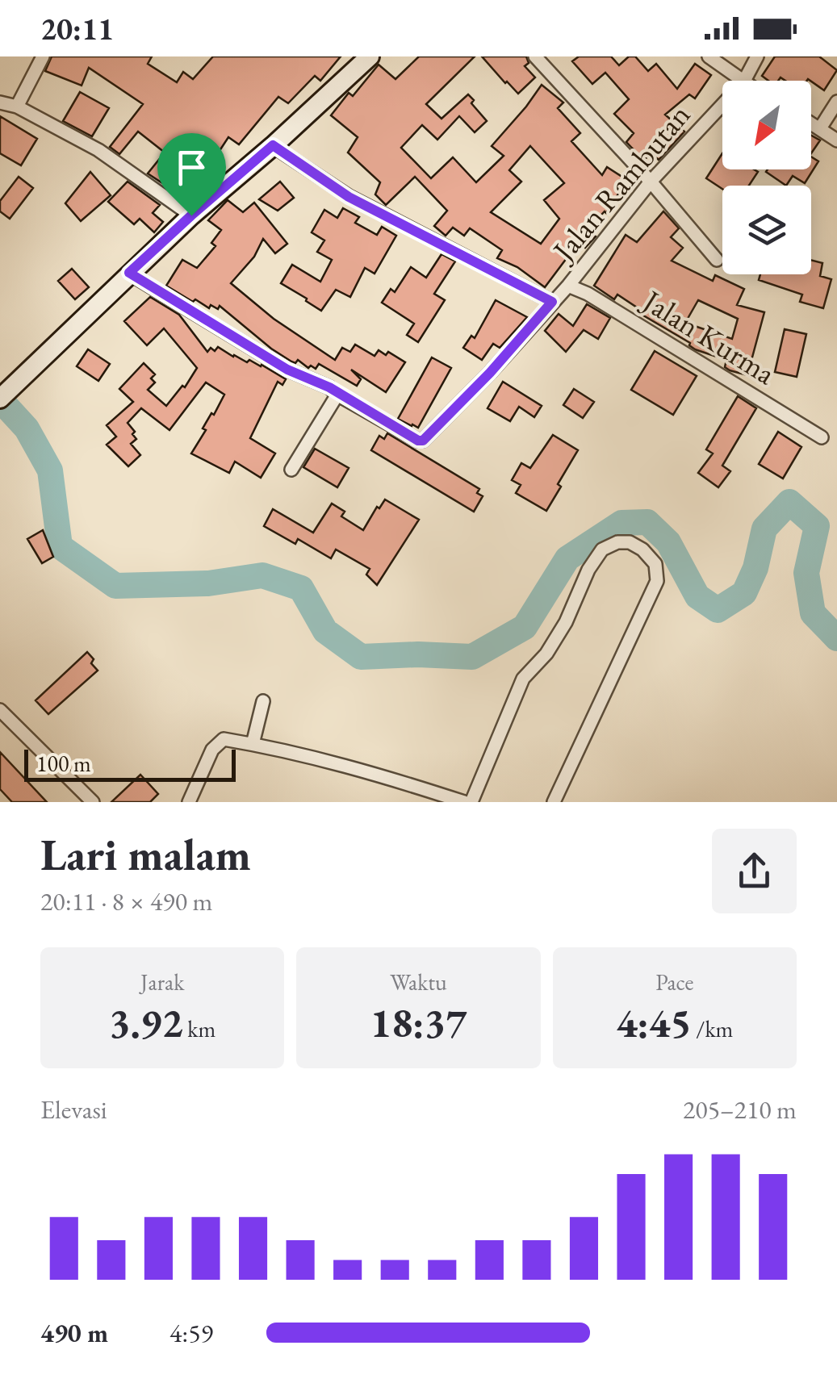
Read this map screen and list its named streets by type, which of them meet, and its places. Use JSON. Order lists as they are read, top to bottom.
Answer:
{
  "streets": {
    "street": ["Jalan Rambutan", "Jalan Kurma"]
  },
  "crossings": [
    ["Jalan Rambutan", "Jalan Kurma"]
  ],
  "scale_bar": "100 m",
  "north": "bottom left",
  "page": {
    "status": "20:11",
    "scale": "100 m",
    "heading": ["Lari malam", "20:11 · 8 × 490 m"],
    "stats": [
      ["Jarak", "3.92 km"],
      ["Waktu", "18:37"],
      ["Pace", "4:45 /km"]
    ],
    "chart": ["Elevasi", "205–210 m"],
    "list": [
      {
        "name": "490 m",
        "note": "4:59"
      }
    ]
  }
}
